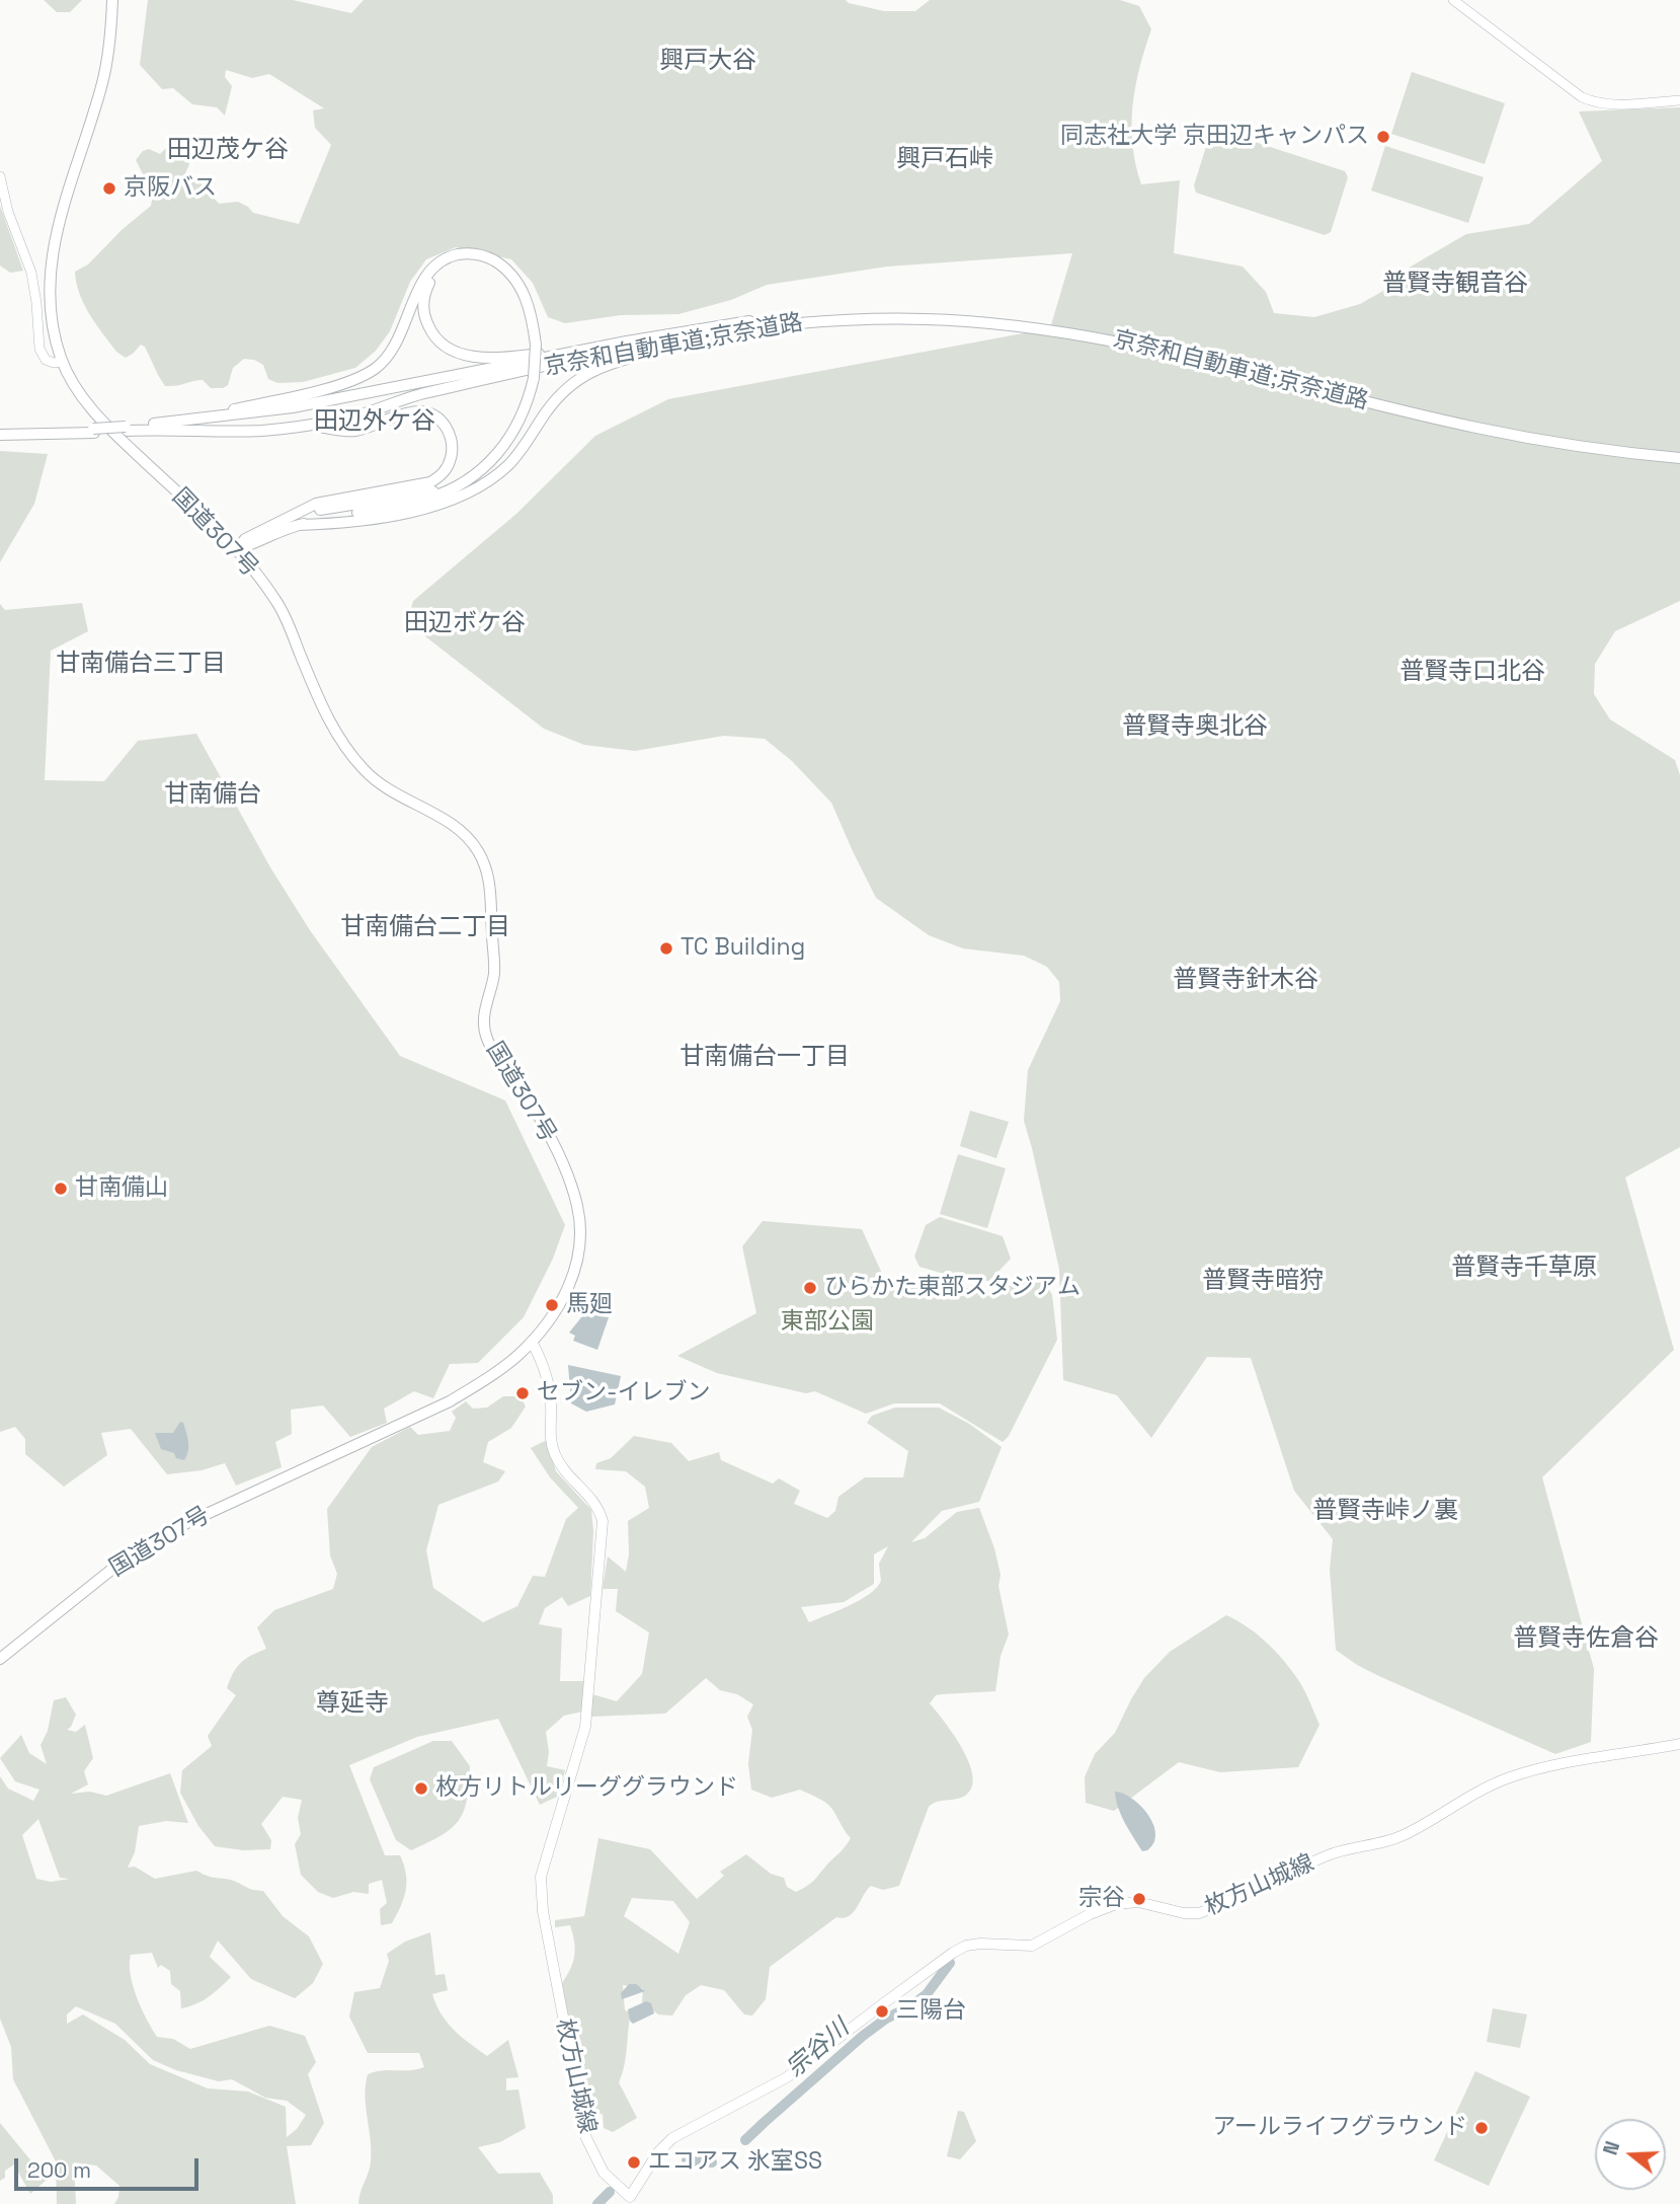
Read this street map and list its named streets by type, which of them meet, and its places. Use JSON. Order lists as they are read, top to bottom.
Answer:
{
  "streets": {
    "highway": ["京奈和自動車道;京奈道路", "国道307号"],
    "main road": ["枚方山城線"]
  },
  "crossings": [
    ["国道307号", "枚方山城線"]
  ],
  "districts": [
    "興戸大谷",
    "田辺茂ケ谷",
    "興戸石峠",
    "普賢寺観音谷",
    "田辺外ケ谷",
    "田辺ボケ谷",
    "甘南備台三丁目",
    "普賢寺口北谷",
    "普賢寺奥北谷",
    "甘南備台",
    "甘南備台二丁目",
    "普賢寺針木谷",
    "甘南備台一丁目",
    "普賢寺千草原",
    "普賢寺暗狩",
    "普賢寺峠ノ裏",
    "普賢寺佐倉谷",
    "尊延寺"
  ],
  "water": ["宗谷川"],
  "parks": ["東部公園"],
  "places": [
    "同志社大学 京田辺キャンパス",
    "京阪バス",
    "TC Building",
    "甘南備山",
    "ひらかた東部スタジアム",
    "馬廻",
    "セブン-イレブン",
    "枚方リトルリーググラウンド",
    "宗谷",
    "三陽台",
    "アールライフグラウンド",
    "エコアス 氷室SS"
  ],
  "scale_bar": "200 m",
  "north": "left"
}
